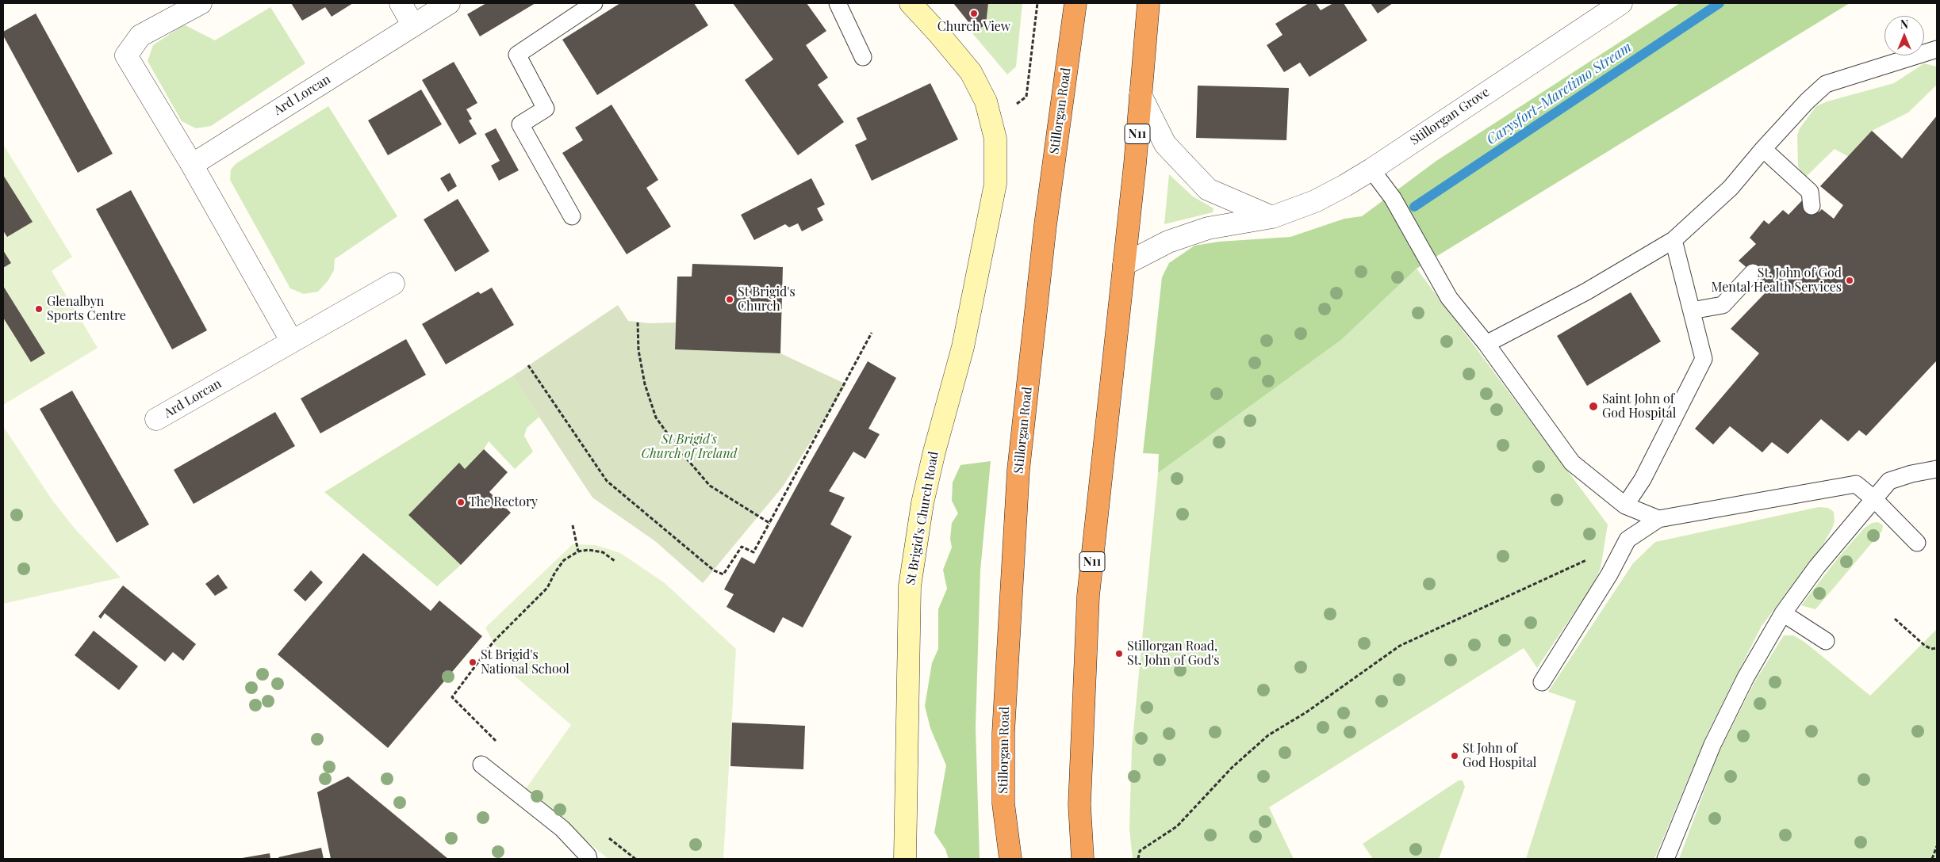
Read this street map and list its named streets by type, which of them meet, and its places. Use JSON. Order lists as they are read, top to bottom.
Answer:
{
  "streets": {
    "highway": ["Stillorgan Road", "N11"],
    "street": ["Ard Lorcan", "Stillorgan Grove", "St Brigid's Church Road"]
  },
  "crossings": [
    ["Stillorgan Grove", "N11"]
  ],
  "water": ["Carysfort-Maretimo Stream"],
  "parks": ["St Brigid's Church of Ireland"],
  "places": [
    "Church View",
    "St. John of God Mental Health Services",
    "St Brigid's Church",
    "Glenalbyn Sports Centre",
    "Saint John of God Hospital",
    "The Rectory",
    "Stillorgan Road, St. John of God's",
    "St Brigid's National School",
    "St John of God Hospital"
  ],
  "north": "top"
}
